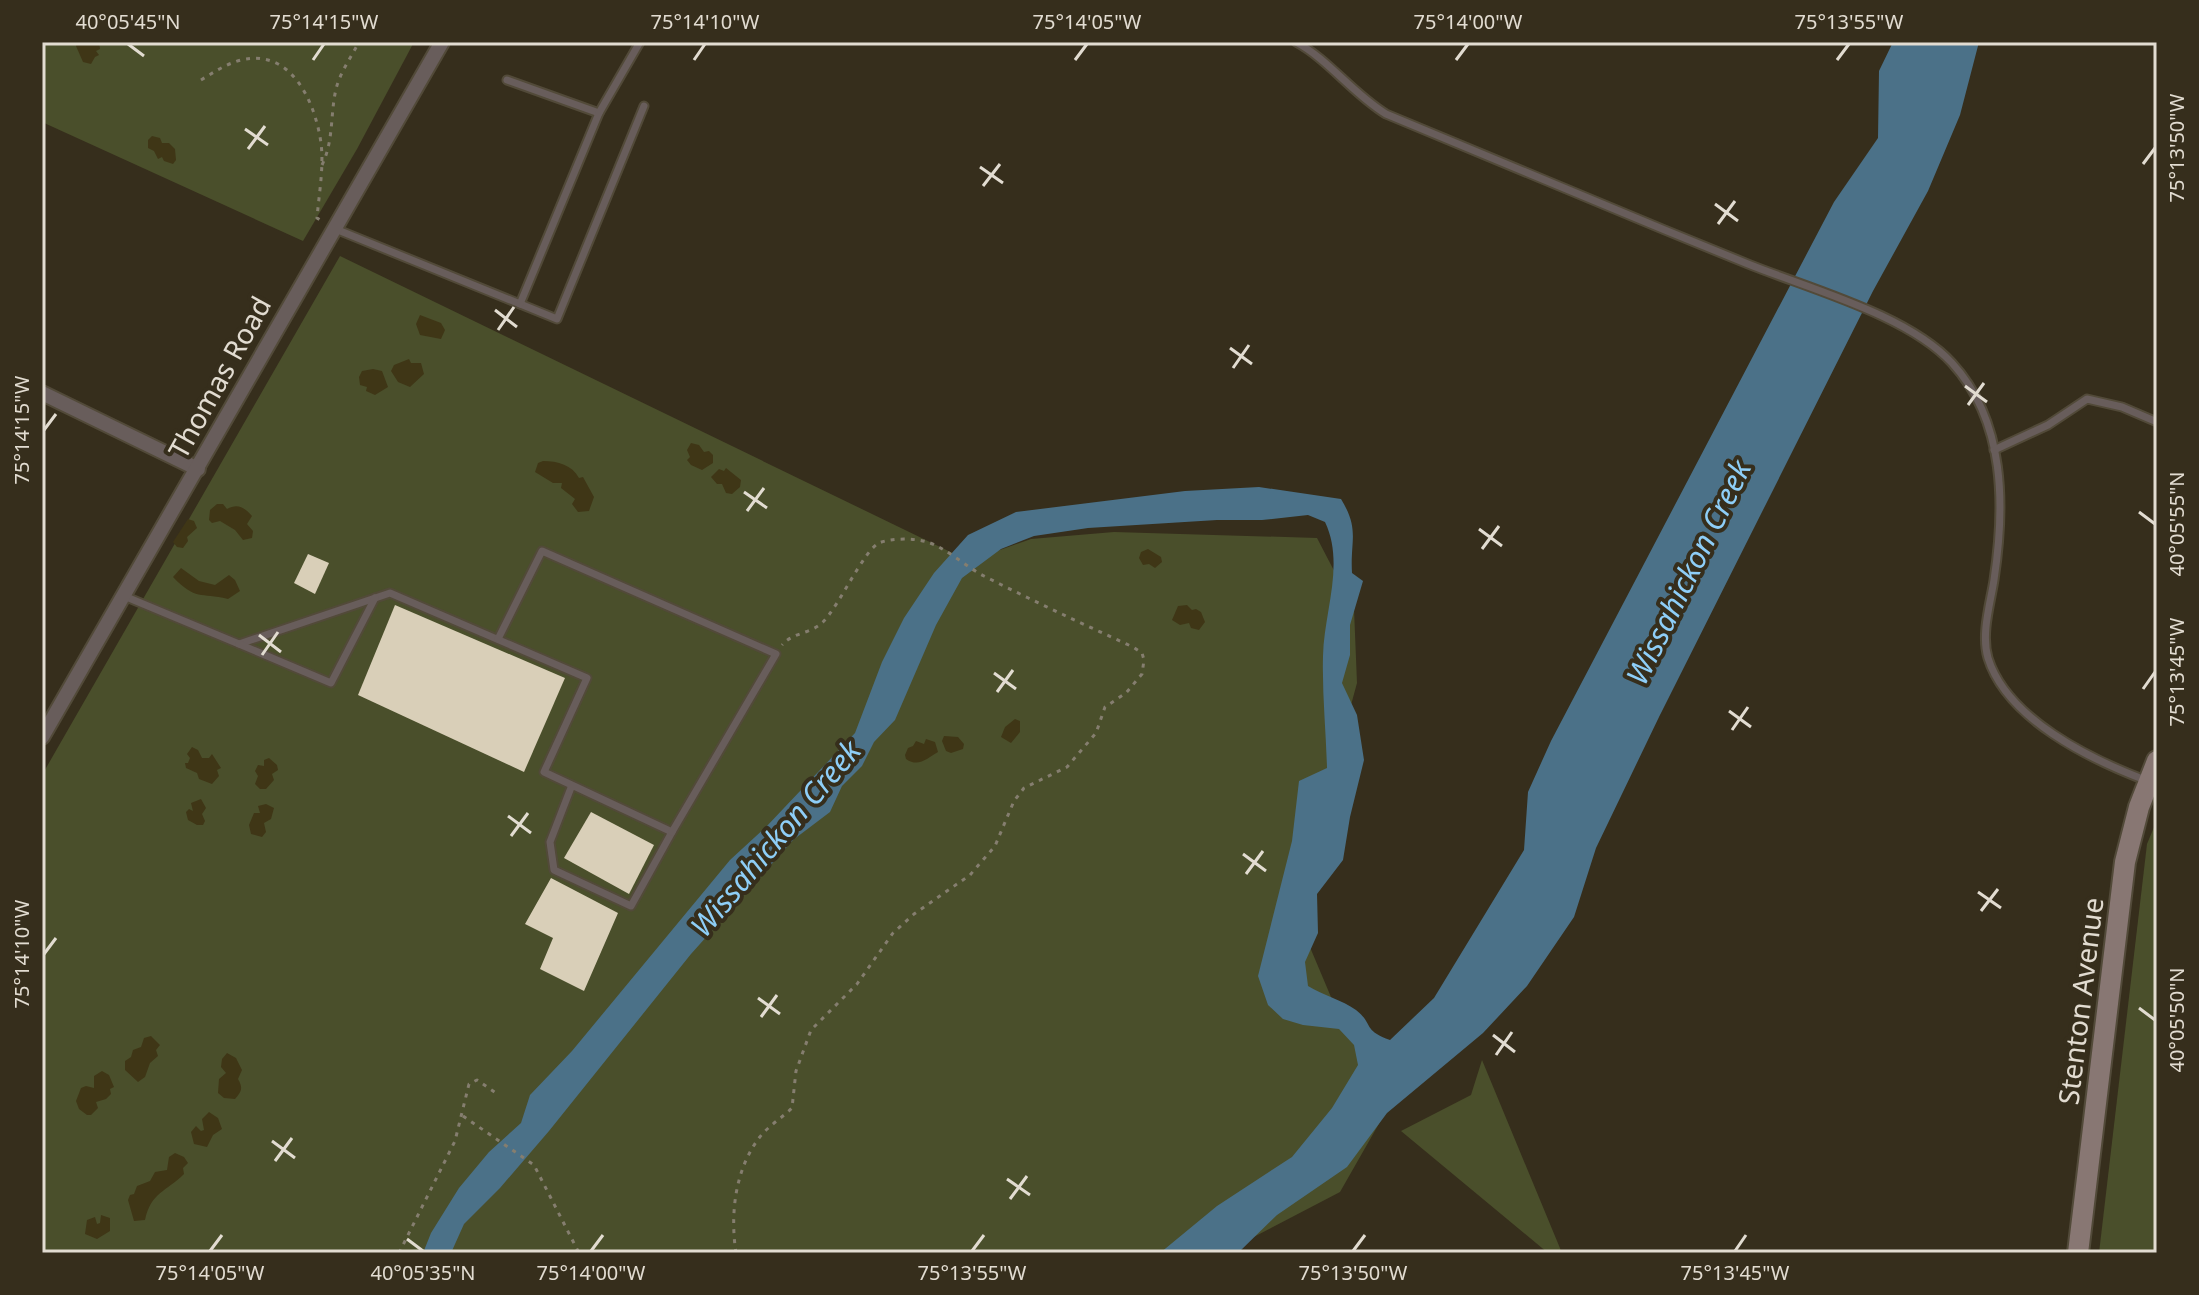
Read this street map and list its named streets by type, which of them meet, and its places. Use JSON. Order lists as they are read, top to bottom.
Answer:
{
  "streets": {
    "main road": ["Stenton Avenue"],
    "street": ["Thomas Road"]
  },
  "water": ["Wissahickon Creek"],
  "coordinates": [
    "40°05'45\"N",
    "75°14'15\"W",
    "75°14'10\"W",
    "75°14'05\"W",
    "75°14'00\"W",
    "75°13'55\"W",
    "75°13'50\"W",
    "40°05'55\"N",
    "75°13'45\"W",
    "40°05'50\"N",
    "40°05'35\"N"
  ]
}
